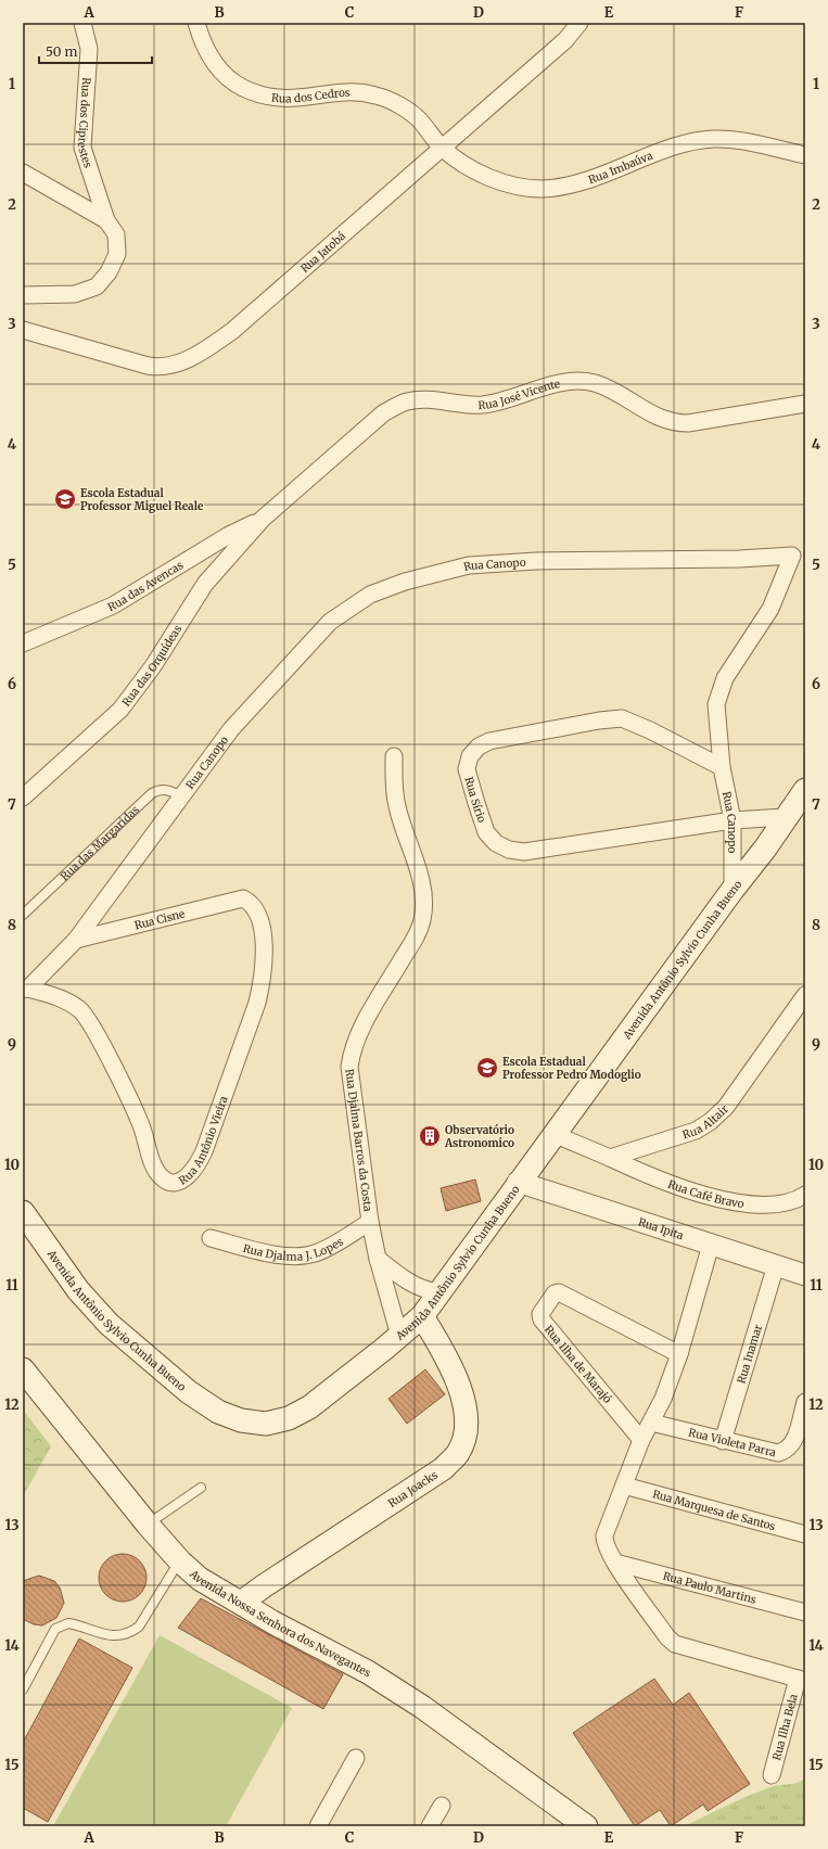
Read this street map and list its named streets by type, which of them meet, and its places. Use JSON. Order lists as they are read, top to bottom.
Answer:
{
  "streets": {
    "main road": ["Avenida Antônio Sylvio Cunha Bueno", "Rua Joacks", "Avenida Nossa Senhora dos Navegantes"],
    "street": [
      "Rua dos Cedros",
      "Rua dos Ciprestes",
      "Rua Imbaúva",
      "Rua Jatobá",
      "Rua José Vicente",
      "Rua Canopo",
      "Rua das Avencas",
      "Rua das Orquídeas",
      "Rua Sírio",
      "Rua Cisne",
      "Rua Altair",
      "Rua Antônio Vieira",
      "Rua Djalma Barros da Costa",
      "Rua Café Bravo",
      "Rua Ipita",
      "Rua Djalma J. Lopes",
      "Rua Inamar",
      "Rua Ilha de Marajó",
      "Rua Violeta Parra",
      "Rua Marquesa de Santos",
      "Rua Paulo Martins",
      "Rua Ilha Bela"
    ],
    "lane": ["Rua das Margaridas"]
  },
  "crossings": [
    ["Rua dos Cedros", "Rua Imbaúva"],
    ["Rua dos Cedros", "Rua Jatobá"],
    ["Rua Imbaúva", "Rua Jatobá"],
    ["Rua José Vicente", "Rua das Avencas"],
    ["Rua José Vicente", "Rua das Orquídeas"],
    ["Rua Canopo", "Rua Sírio"],
    ["Rua Canopo", "Rua das Margaridas"],
    ["Rua Canopo", "Rua Cisne"],
    ["Rua Canopo", "Avenida Antônio Sylvio Cunha Bueno"],
    ["Rua Canopo", "Rua Antônio Vieira"],
    ["Rua das Avencas", "Rua das Orquídeas"],
    ["Rua Sírio", "Avenida Antônio Sylvio Cunha Bueno"],
    ["Rua Cisne", "Rua Antônio Vieira"],
    ["Avenida Antônio Sylvio Cunha Bueno", "Rua Djalma Barros da Costa"],
    ["Avenida Antônio Sylvio Cunha Bueno", "Rua Ipita"],
    ["Avenida Antônio Sylvio Cunha Bueno", "Rua Joacks"],
    ["Rua Altair", "Rua Café Bravo"],
    ["Rua Djalma Barros da Costa", "Rua Djalma J. Lopes"],
    ["Rua Ipita", "Rua Inamar"],
    ["Rua Inamar", "Rua Violeta Parra"],
    ["Rua Joacks", "Avenida Nossa Senhora dos Navegantes"]
  ],
  "places": {
    "school or university": ["Escola Estadual Professor Miguel Reale", "Escola Estadual Professor Pedro Modoglio"],
    "building": ["Observatório Astronomico"]
  },
  "scale_bar": "50 m",
  "grid": {
    "columns": [
      "A",
      "B",
      "C",
      "D",
      "E",
      "F"
    ],
    "rows": [
      "1",
      "2",
      "3",
      "4",
      "5",
      "6",
      "7",
      "8",
      "9",
      "10",
      "11",
      "12",
      "13",
      "14",
      "15"
    ]
  }
}
